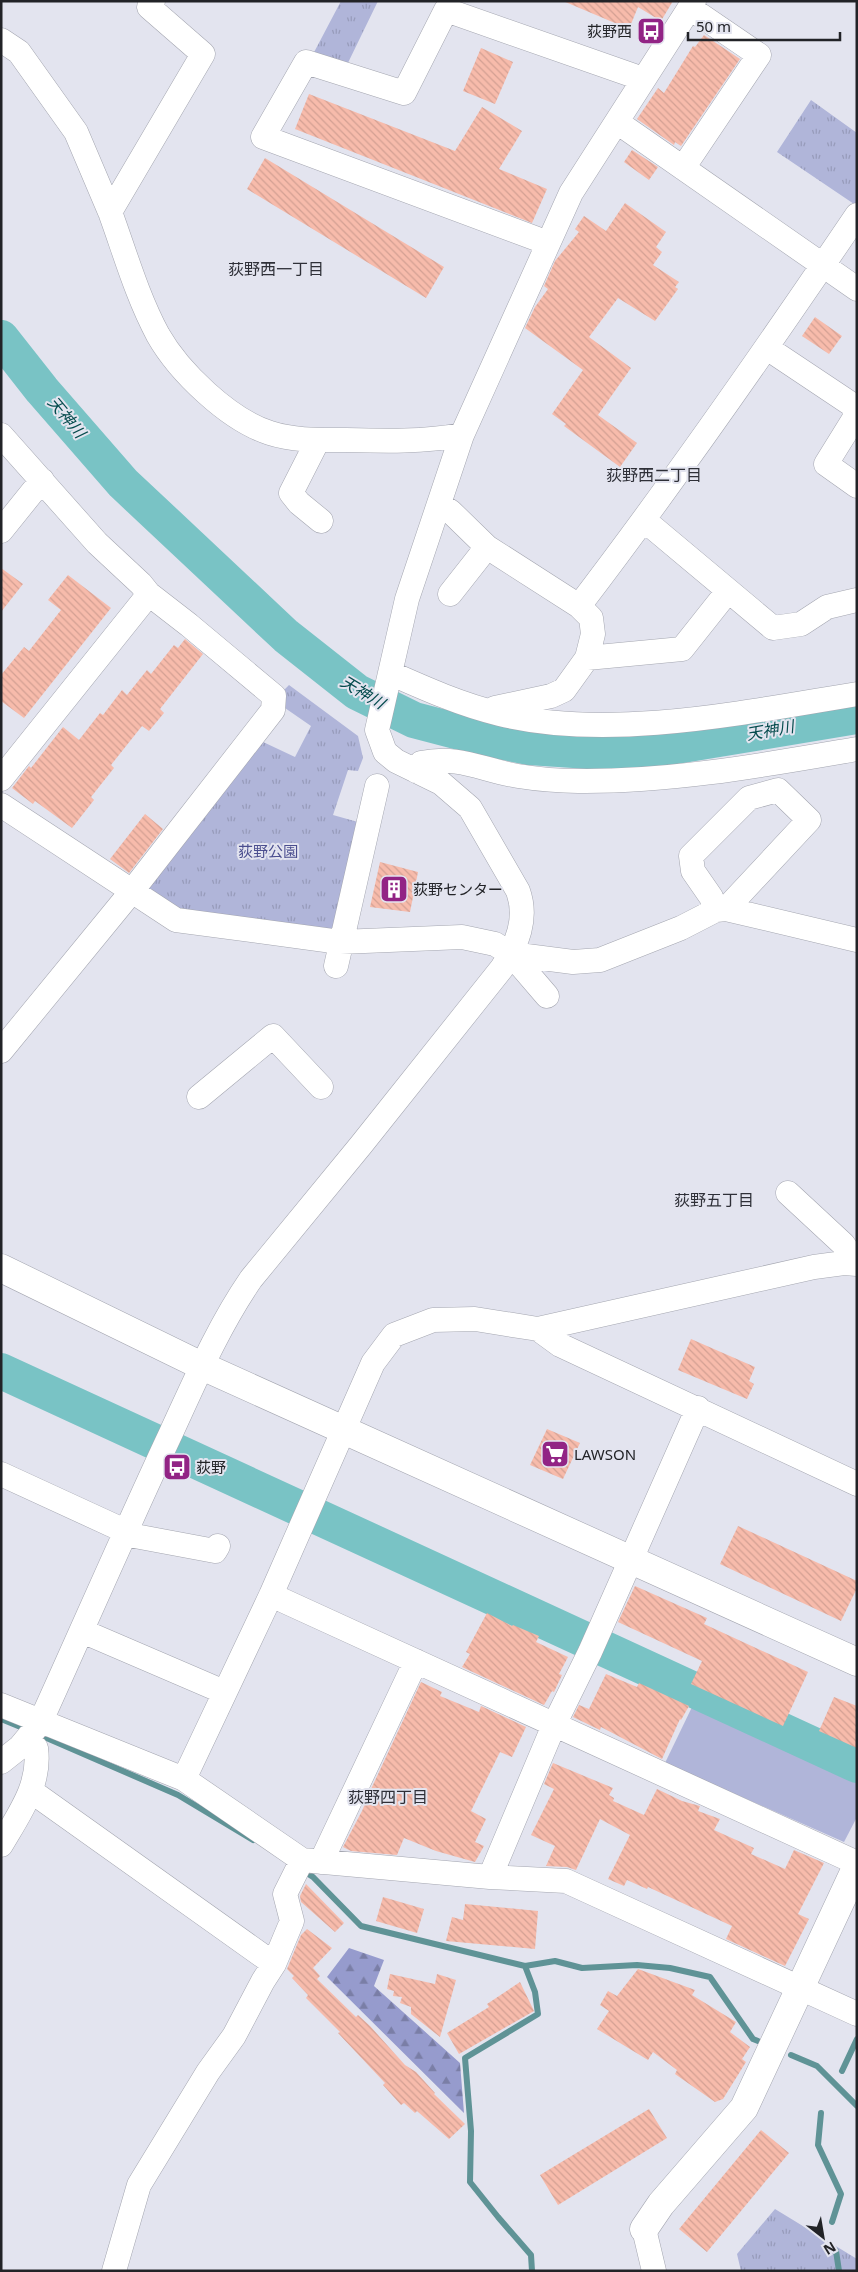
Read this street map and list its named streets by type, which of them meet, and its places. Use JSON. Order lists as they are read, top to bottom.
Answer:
{
  "districts": [
    "荻野西一丁目",
    "荻野西二丁目",
    "荻野五丁目",
    "荻野四丁目"
  ],
  "water": ["天神川"],
  "parks": ["荻野公園"],
  "places": {
    "bus stop": ["荻野西", "荻野"],
    "building": ["荻野センター"],
    "supermarket": ["LAWSON"]
  },
  "scale_bar": "50 m",
  "north": "bottom right"
}
